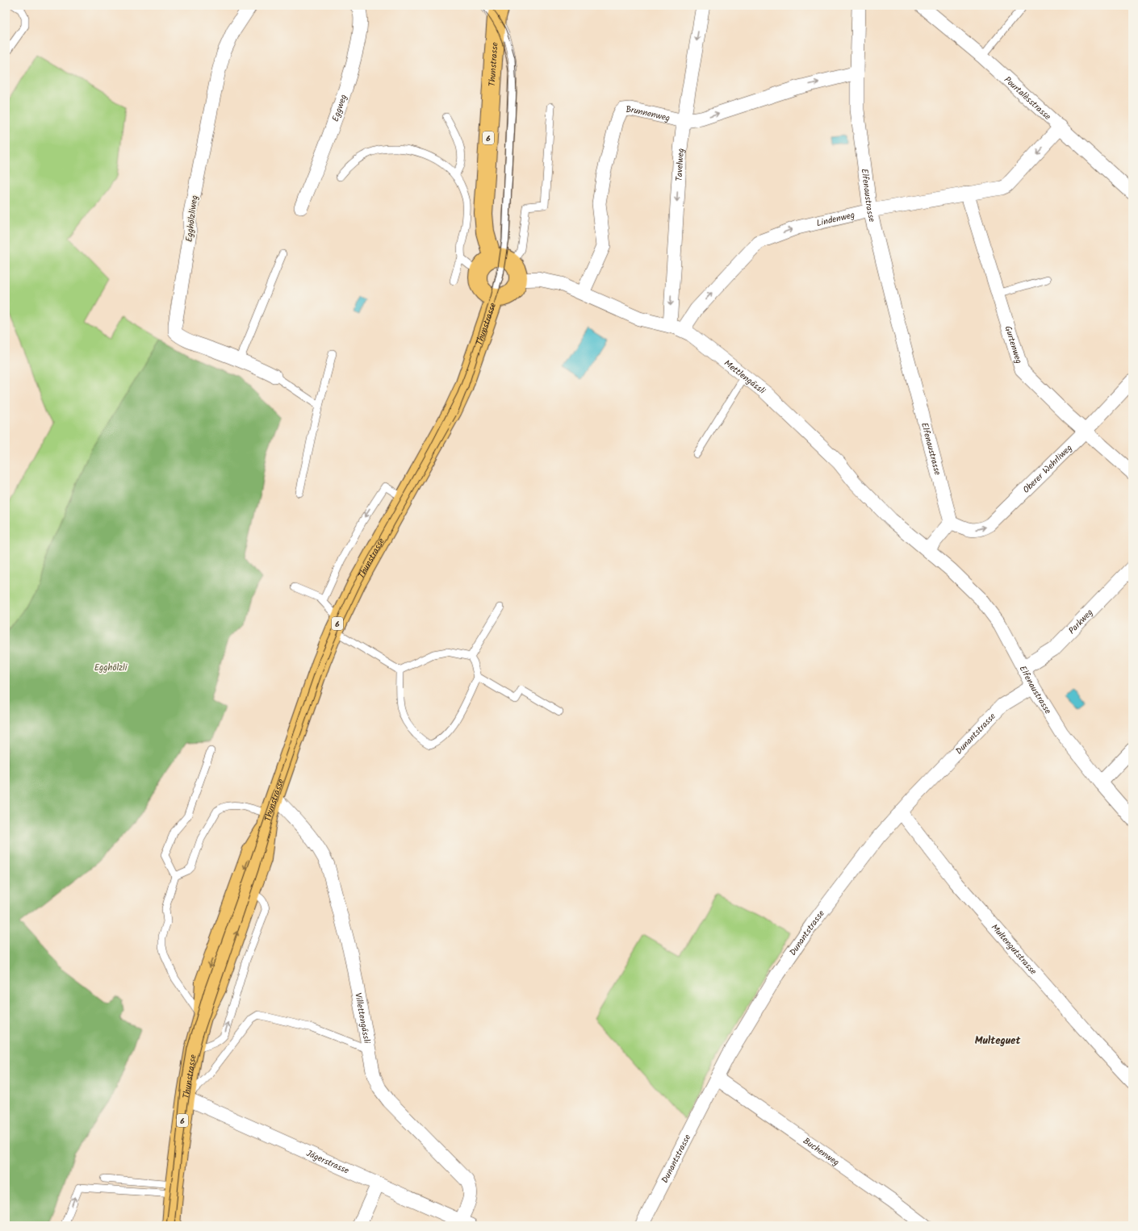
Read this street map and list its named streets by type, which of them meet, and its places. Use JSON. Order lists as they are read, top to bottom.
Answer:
{
  "streets": {
    "main road": ["Thunstrasse", "6"],
    "street": [
      "Pourtalèsstrasse",
      "Eggweg",
      "Brunnenweg",
      "Tavelweg",
      "Elfenaustrasse",
      "Egghölzliweg",
      "Lindenweg",
      "Gurtenweg",
      "Mettlengässli",
      "Oberer Wehrliweg",
      "Parkweg",
      "Dunantstrasse",
      "Multengutstrasse",
      "Villettengässli",
      "Buchenweg",
      "Jägerstrasse"
    ]
  },
  "crossings": [
    ["Thunstrasse", "Mettlengässli"],
    ["Thunstrasse", "Villettengässli"],
    ["Thunstrasse", "Jägerstrasse"],
    ["Pourtalèsstrasse", "Lindenweg"],
    ["Brunnenweg", "Tavelweg"],
    ["Brunnenweg", "Elfenaustrasse"],
    ["Brunnenweg", "Mettlengässli"],
    ["Tavelweg", "Mettlengässli"],
    ["Elfenaustrasse", "Lindenweg"],
    ["Elfenaustrasse", "Mettlengässli"],
    ["Elfenaustrasse", "Oberer Wehrliweg"],
    ["Elfenaustrasse", "Parkweg"],
    ["Elfenaustrasse", "Dunantstrasse"],
    ["Lindenweg", "Gurtenweg"],
    ["Lindenweg", "Mettlengässli"],
    ["Gurtenweg", "Oberer Wehrliweg"],
    ["Dunantstrasse", "Multengutstrasse"],
    ["Dunantstrasse", "Buchenweg"],
    ["Villettengässli", "Jägerstrasse"]
  ],
  "one_way": ["Brunnenweg", "Tavelweg", "Oberer Wehrliweg"],
  "districts": ["Multeguet"],
  "parks": ["Egghölzli"]
}
